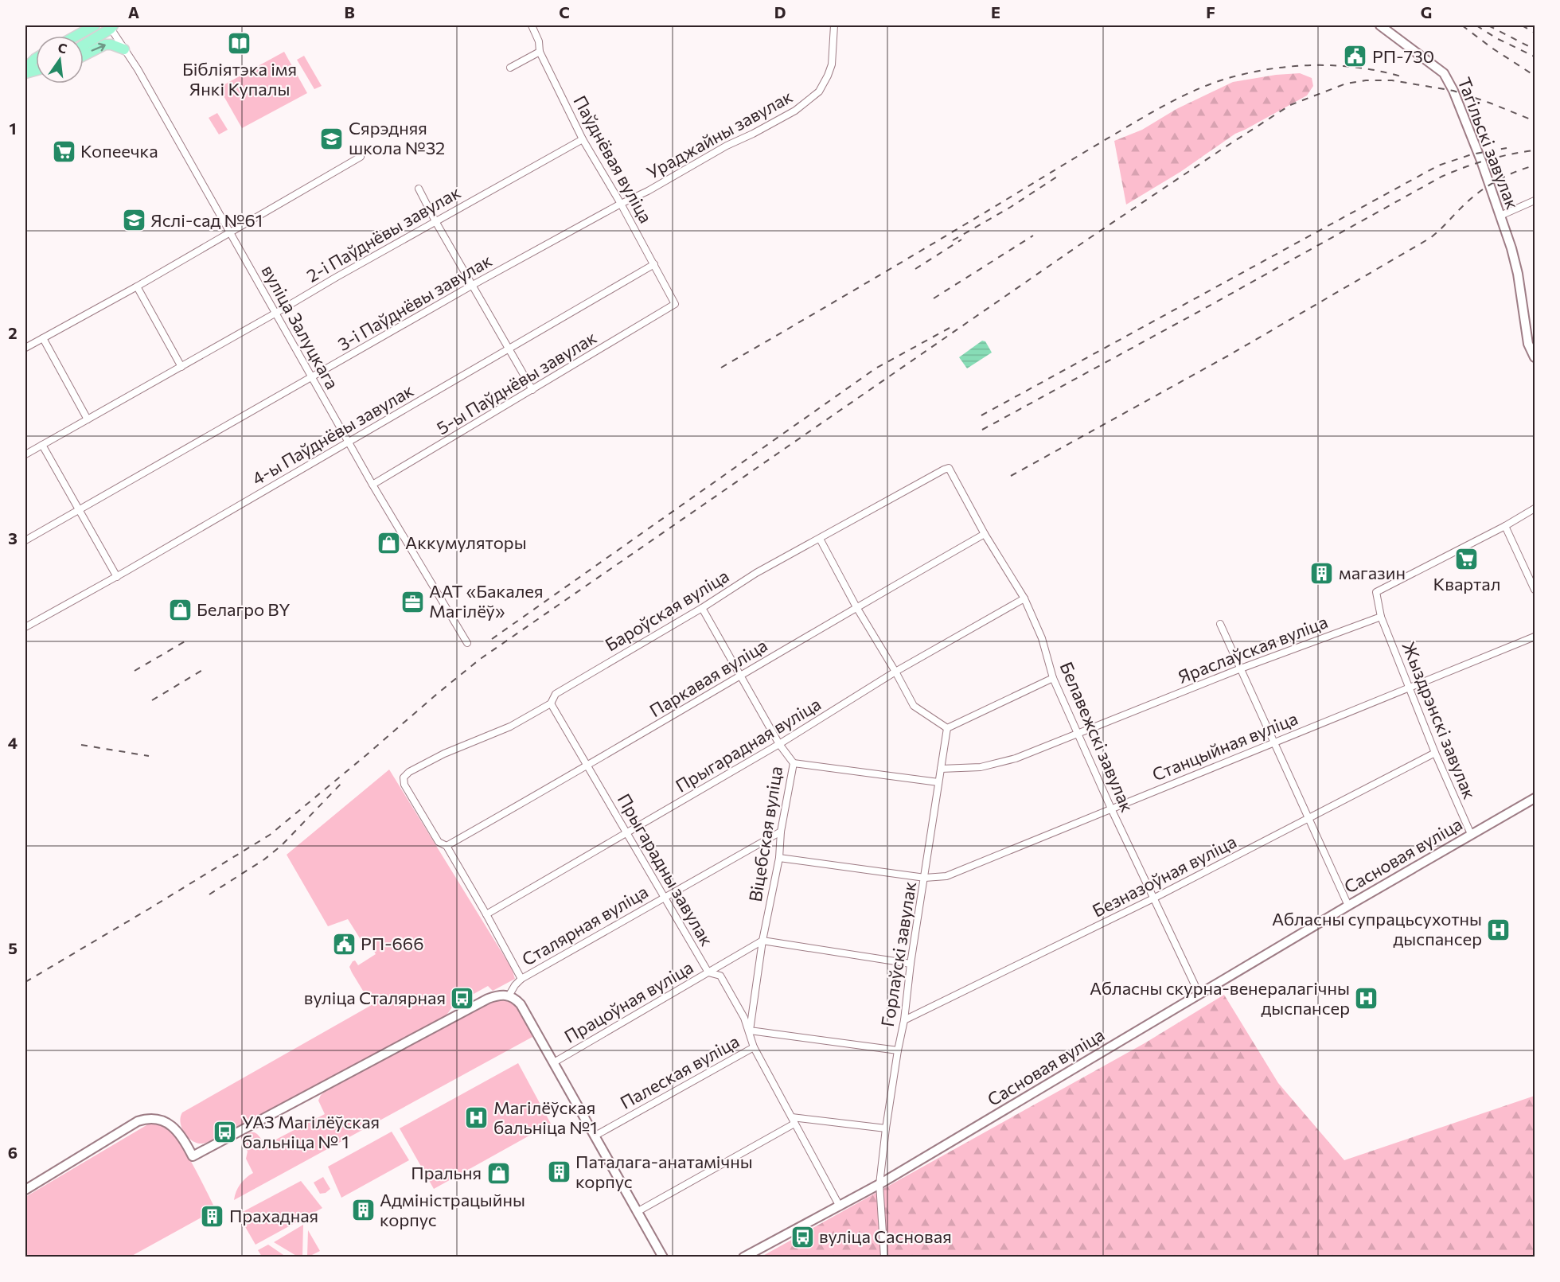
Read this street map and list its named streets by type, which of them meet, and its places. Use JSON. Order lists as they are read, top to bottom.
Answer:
{
  "streets": {
    "main road": ["Тагільскі завулак", "Сасновая вуліца"],
    "street": [
      "Ураджайны завулак",
      "Паўднёвая вуліца",
      "2-і Паўднёвы завулак",
      "3-і Паўднёвы завулак",
      "вуліца Залуцкага",
      "5-ы Паўднёвы завулак",
      "4-ы Паўднёвы завулак",
      "Бароўская вуліца",
      "Яраслаўская вуліца",
      "Паркавая вуліца",
      "Жыздрэнскі завулак",
      "Белавежскі завулак",
      "Прыгарадная вуліца",
      "Станцыйная вуліца",
      "Віцебская вуліца",
      "Прыгарадны завулак",
      "Безназоўная вуліца",
      "Сталярная вуліца",
      "Горлаўскі завулак",
      "Працоўная вуліца",
      "Палеская вуліца"
    ]
  },
  "crossings": [
    ["Ураджайны завулак", "Паўднёвая вуліца"],
    ["Ураджайны завулак", "3-і Паўднёвы завулак"],
    ["Паўднёвая вуліца", "2-і Паўднёвы завулак"],
    ["Паўднёвая вуліца", "3-і Паўднёвы завулак"],
    ["Паўднёвая вуліца", "5-ы Паўднёвы завулак"],
    ["Паўднёвая вуліца", "4-ы Паўднёвы завулак"],
    ["2-і Паўднёвы завулак", "вуліца Залуцкага"],
    ["3-і Паўднёвы завулак", "вуліца Залуцкага"],
    ["вуліца Залуцкага", "5-ы Паўднёвы завулак"],
    ["вуліца Залуцкага", "4-ы Паўднёвы завулак"],
    ["Бароўская вуліца", "Паркавая вуліца"],
    ["Бароўская вуліца", "Белавежскі завулак"],
    ["Бароўская вуліца", "Віцебская вуліца"],
    ["Бароўская вуліца", "Прыгарадны завулак"],
    ["Яраслаўская вуліца", "Жыздрэнскі завулак"],
    ["Яраслаўская вуліца", "Белавежскі завулак"],
    ["Яраслаўская вуліца", "Горлаўскі завулак"],
    ["Паркавая вуліца", "Белавежскі завулак"],
    ["Паркавая вуліца", "Віцебская вуліца"],
    ["Паркавая вуліца", "Прыгарадны завулак"],
    ["Жыздрэнскі завулак", "Станцыйная вуліца"],
    ["Жыздрэнскі завулак", "Сасновая вуліца"],
    ["Жыздрэнскі завулак", "Безназоўная вуліца"],
    ["Белавежскі завулак", "Прыгарадная вуліца"],
    ["Белавежскі завулак", "Станцыйная вуліца"],
    ["Белавежскі завулак", "Сасновая вуліца"],
    ["Белавежскі завулак", "Безназоўная вуліца"],
    ["Прыгарадная вуліца", "Віцебская вуліца"],
    ["Прыгарадная вуліца", "Прыгарадны завулак"],
    ["Станцыйная вуліца", "Горлаўскі завулак"],
    ["Віцебская вуліца", "Прыгарадны завулак"],
    ["Віцебская вуліца", "Сталярная вуліца"],
    ["Віцебская вуліца", "Працоўная вуліца"],
    ["Віцебская вуліца", "Палеская вуліца"],
    ["Сасновая вуліца", "Горлаўскі завулак"],
    ["Прыгарадны завулак", "Сталярная вуліца"],
    ["Прыгарадны завулак", "Працоўная вуліца"],
    ["Прыгарадны завулак", "Палеская вуліца"],
    ["Безназоўная вуліца", "Горлаўскі завулак"],
    ["Горлаўскі завулак", "Палеская вуліца"]
  ],
  "places": {
    "library": ["Бібліятэка імя Янкі Купалы"],
    "public building": ["РП-730", "РП-666"],
    "school or university": ["Сярэдняя школа №32", "Яслі-сад №61"],
    "supermarket": ["Копеечка", "Квартал"],
    "shop": ["Аккумуляторы", "Белагро BY", "Пральня"],
    "building": [
      "магазин",
      "Паталага-анатамічны корпус",
      "Адміністрацыйны корпус",
      "Прахадная"
    ],
    "office": ["ААТ «Бакалея Магілёў»"],
    "hospital": ["Абласны супрацьсухотны дыспансер", "Абласны скурна-венералагічны дыспансер", "Магілёўская бальніца №1"],
    "bus stop": ["вуліца Сталярная", "УАЗ Магілёўская бальніца № 1", "вуліца Сасновая"]
  },
  "north": "top",
  "grid": {
    "columns": [
      "A",
      "B",
      "C",
      "D",
      "E",
      "F",
      "G"
    ],
    "rows": [
      "1",
      "2",
      "3",
      "4",
      "5",
      "6"
    ]
  }
}
